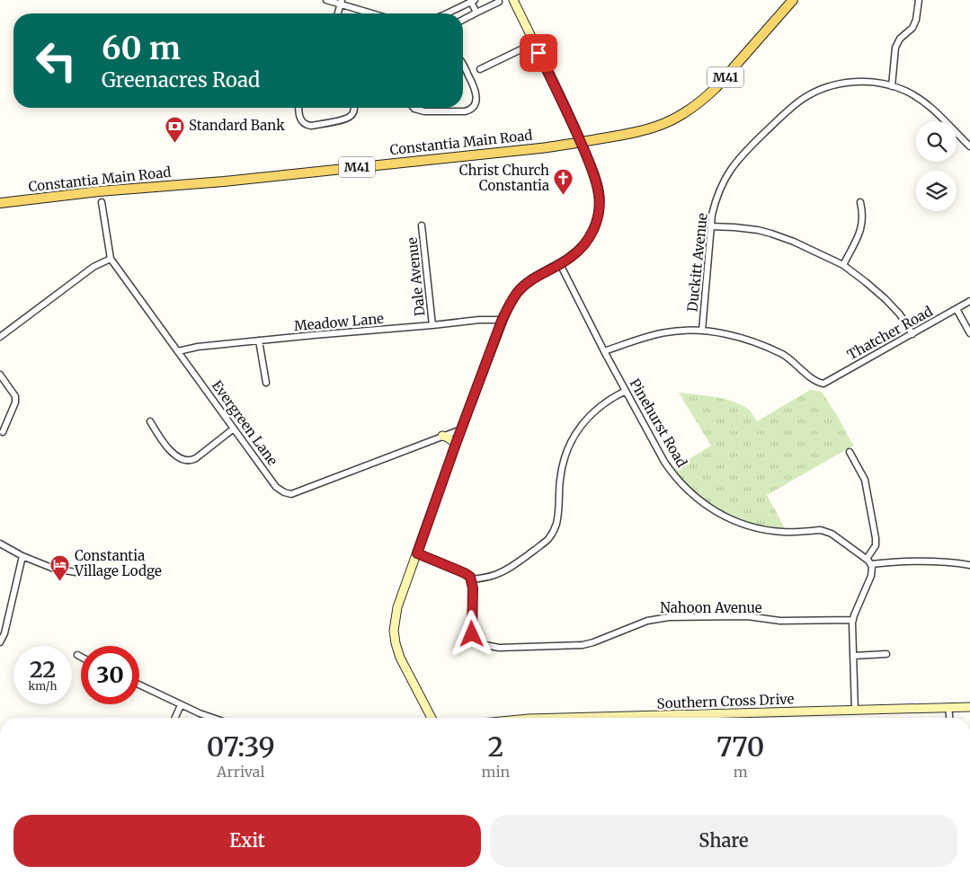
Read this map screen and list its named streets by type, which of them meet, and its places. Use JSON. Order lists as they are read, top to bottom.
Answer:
{
  "streets": {
    "main road": ["M41", "Constantia Main Road"],
    "street": [
      "Duckitt Avenue",
      "Dale Avenue",
      "Meadow Lane",
      "Thatcher Road",
      "Evergreen Lane",
      "Pinehurst Road",
      "Nahoon Avenue",
      "Southern Cross Drive"
    ]
  },
  "crossings": [
    ["Duckitt Avenue", "Thatcher Road"],
    ["Dale Avenue", "Meadow Lane"],
    ["Meadow Lane", "Evergreen Lane"]
  ],
  "places": {
    "bank": ["Standard Bank"],
    "church": ["Christ Church Constantia"],
    "hotel": ["Constantia Village Lodge"]
  },
  "page": {
    "turn": ["60 m", "Greenacres Road"],
    "speed": "22 km/h",
    "limit": "30",
    "eta": [
      "07:39",
      "Arrival",
      "2",
      "min",
      "770",
      "m"
    ],
    "buttons": ["Exit", "Share"]
  }
}
